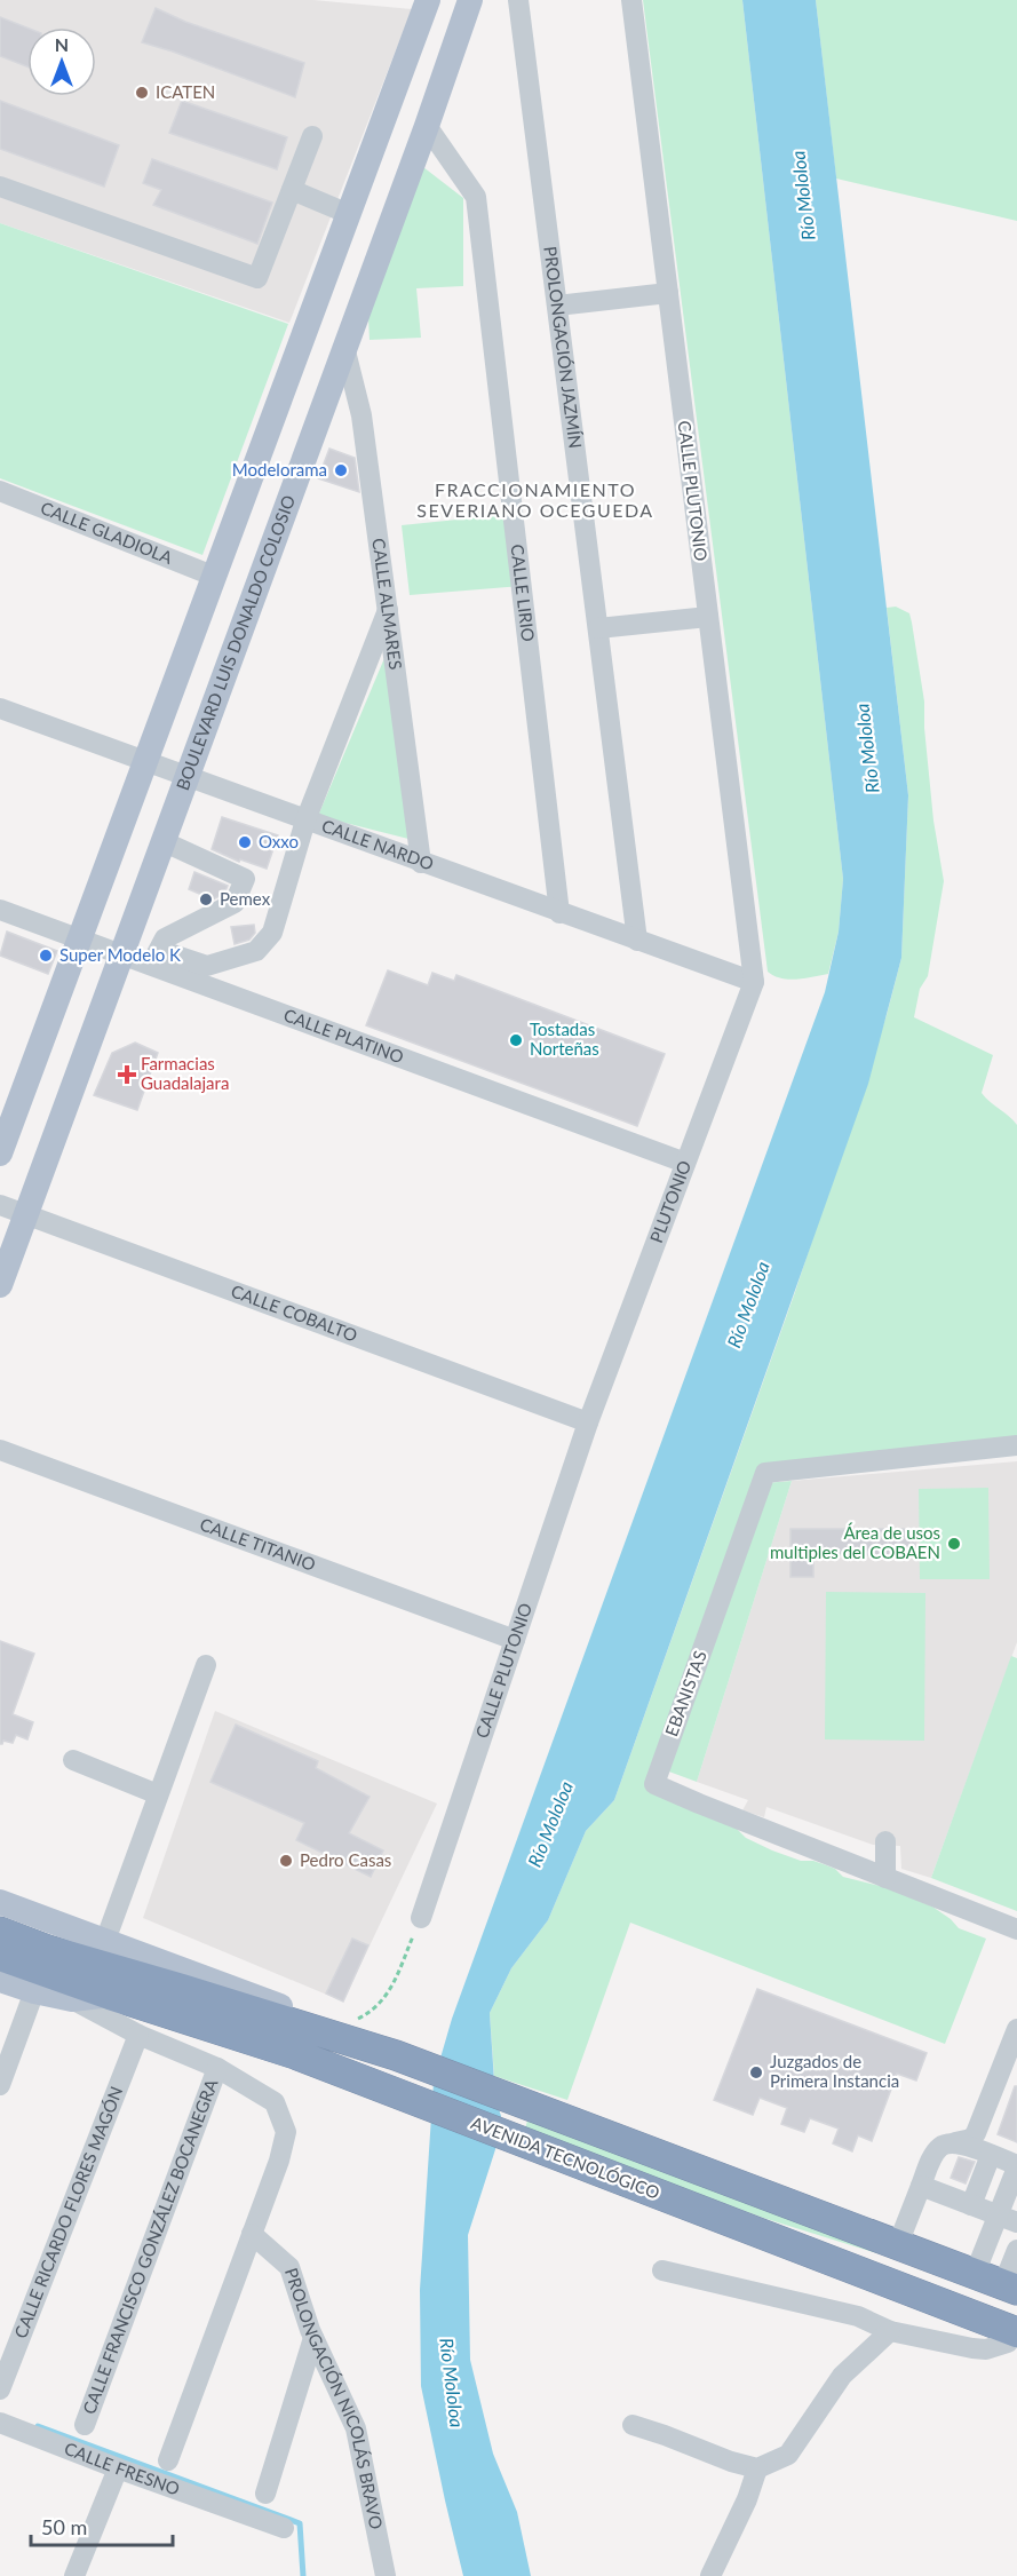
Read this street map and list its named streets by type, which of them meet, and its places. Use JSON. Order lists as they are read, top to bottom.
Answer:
{
  "streets": {
    "highway": ["AVENIDA TECNOLÓGICO"],
    "main road": ["BOULEVARD LUIS DONALDO COLOSIO"],
    "street": [
      "PROLONGACIÓN JAZMÍN",
      "CALLE PLUTONIO",
      "CALLE GLADIOLA",
      "CALLE LIRIO",
      "CALLE ALMARES",
      "CALLE NARDO",
      "CALLE PLATINO",
      "PLUTONIO",
      "CALLE COBALTO",
      "CALLE TITANIO",
      "EBANISTAS",
      "CALLE RICARDO FLORES MAGÓN",
      "CALLE FRANCISCO GONZÁLEZ BOCANEGRA",
      "PROLONGACIÓN NICOLÁS BRAVO",
      "CALLE FRESNO"
    ]
  },
  "crossings": [
    ["PROLONGACIÓN JAZMÍN", "CALLE NARDO"],
    ["CALLE PLUTONIO", "CALLE NARDO"],
    ["CALLE PLUTONIO", "PLUTONIO"],
    ["CALLE PLUTONIO", "CALLE COBALTO"],
    ["CALLE PLUTONIO", "CALLE TITANIO"],
    ["CALLE LIRIO", "BOULEVARD LUIS DONALDO COLOSIO"],
    ["CALLE LIRIO", "CALLE NARDO"],
    ["CALLE ALMARES", "BOULEVARD LUIS DONALDO COLOSIO"],
    ["CALLE ALMARES", "CALLE NARDO"],
    ["BOULEVARD LUIS DONALDO COLOSIO", "CALLE NARDO"],
    ["BOULEVARD LUIS DONALDO COLOSIO", "CALLE PLATINO"],
    ["BOULEVARD LUIS DONALDO COLOSIO", "CALLE COBALTO"],
    ["CALLE NARDO", "PLUTONIO"],
    ["CALLE PLATINO", "PLUTONIO"],
    ["PLUTONIO", "CALLE COBALTO"]
  ],
  "districts": ["FRACCIONAMIENTO SEVERIANO OCEGUEDA"],
  "water": ["Río Mololoa"],
  "places": {
    "other": [
      "ICATEN",
      "Modelorama",
      "Oxxo",
      "Pemex",
      "Super Modelo K",
      "Tostadas Norteñas",
      "Área de usos multiples del COBAEN",
      "Pedro Casas",
      "Juzgados de Primera Instancia"
    ],
    "health": ["Farmacias Guadalajara"]
  },
  "scale_bar": "50 m",
  "north": "top"
}
